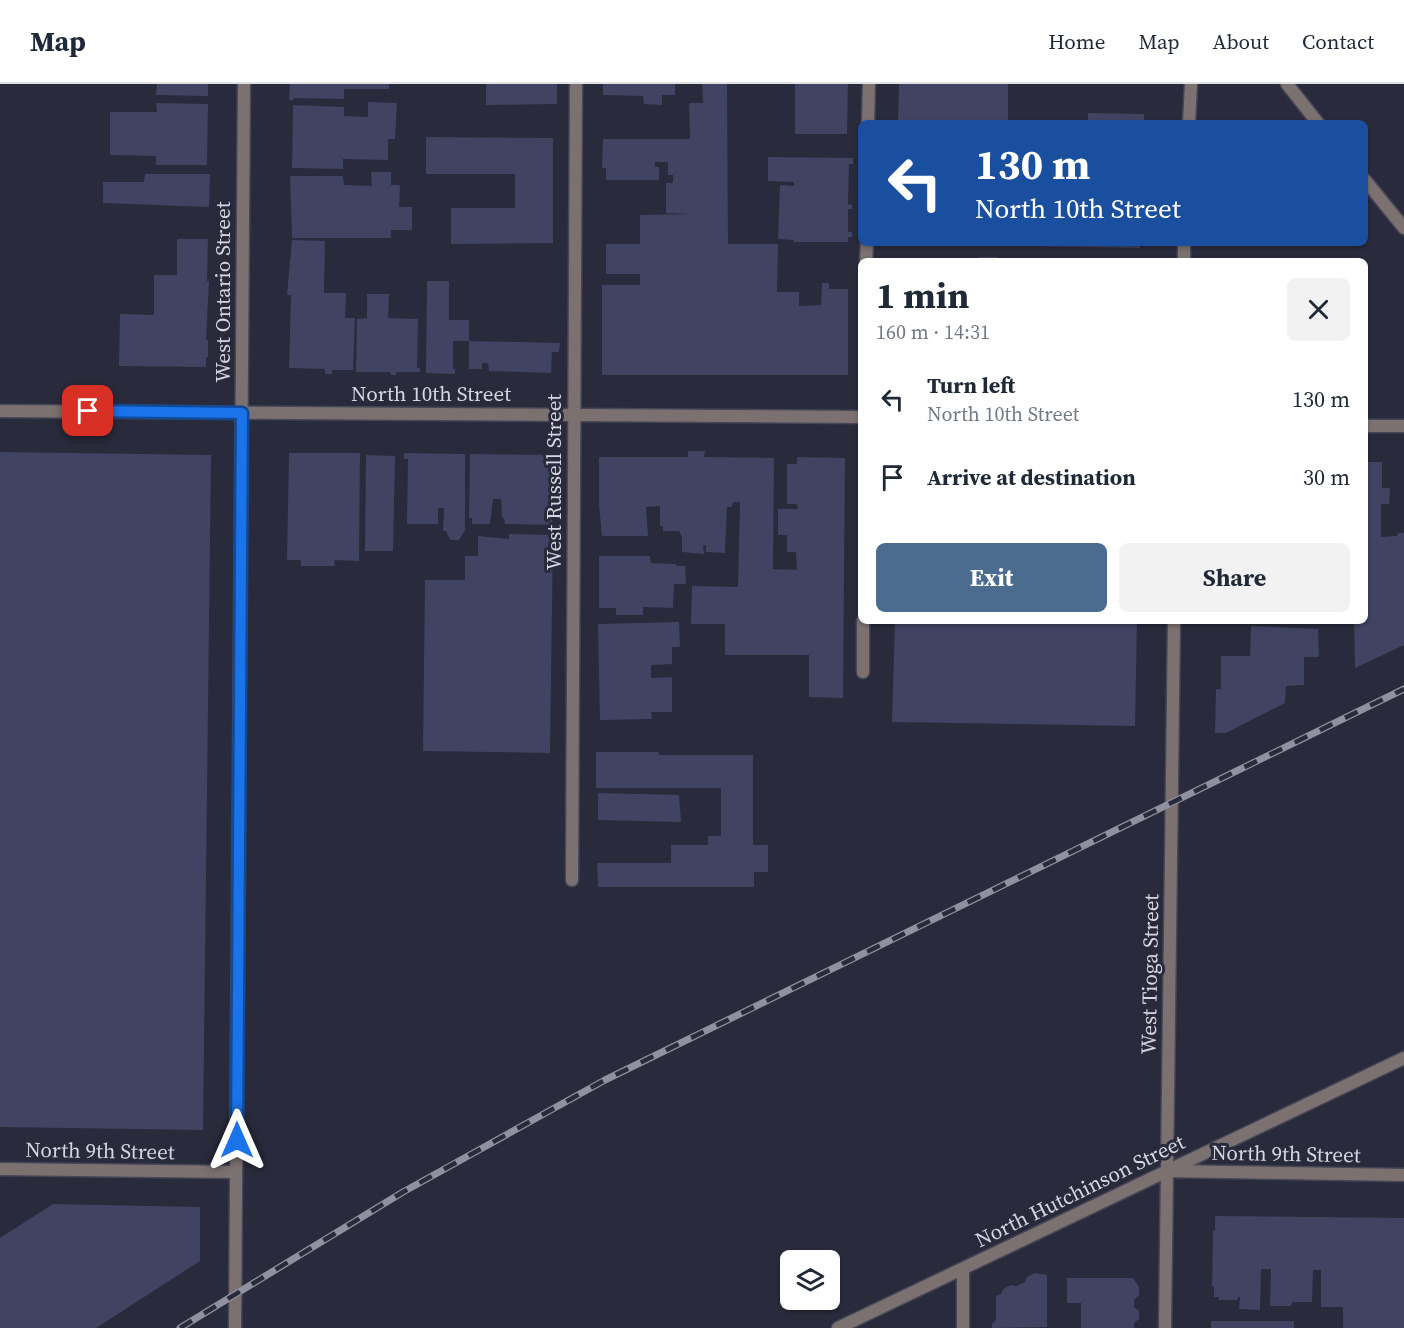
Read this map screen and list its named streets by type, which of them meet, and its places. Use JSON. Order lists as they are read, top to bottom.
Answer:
{
  "streets": {
    "street": [
      "West Ontario Street",
      "North 10th Street",
      "West Russell Street",
      "West Tioga Street",
      "North 9th Street",
      "North Hutchinson Street"
    ]
  },
  "crossings": [
    ["West Ontario Street", "North 10th Street"],
    ["West Ontario Street", "North 9th Street"],
    ["North 10th Street", "West Russell Street"],
    ["West Tioga Street", "North 9th Street"],
    ["West Tioga Street", "North Hutchinson Street"],
    ["North 9th Street", "North Hutchinson Street"]
  ],
  "page": {
    "header": "Map",
    "nav": [
      "Home",
      "Map",
      "About",
      "Contact"
    ],
    "turn": ["130 m", "North 10th Street"],
    "heading": ["1 min", "160 m · 14:31"],
    "list": [
      {
        "name": "Turn left",
        "note": "North 10th Street",
        "value": "130 m"
      },
      {
        "name": "Arrive at destination",
        "value": "30 m"
      }
    ],
    "buttons": ["Exit", "Share"]
  }
}
